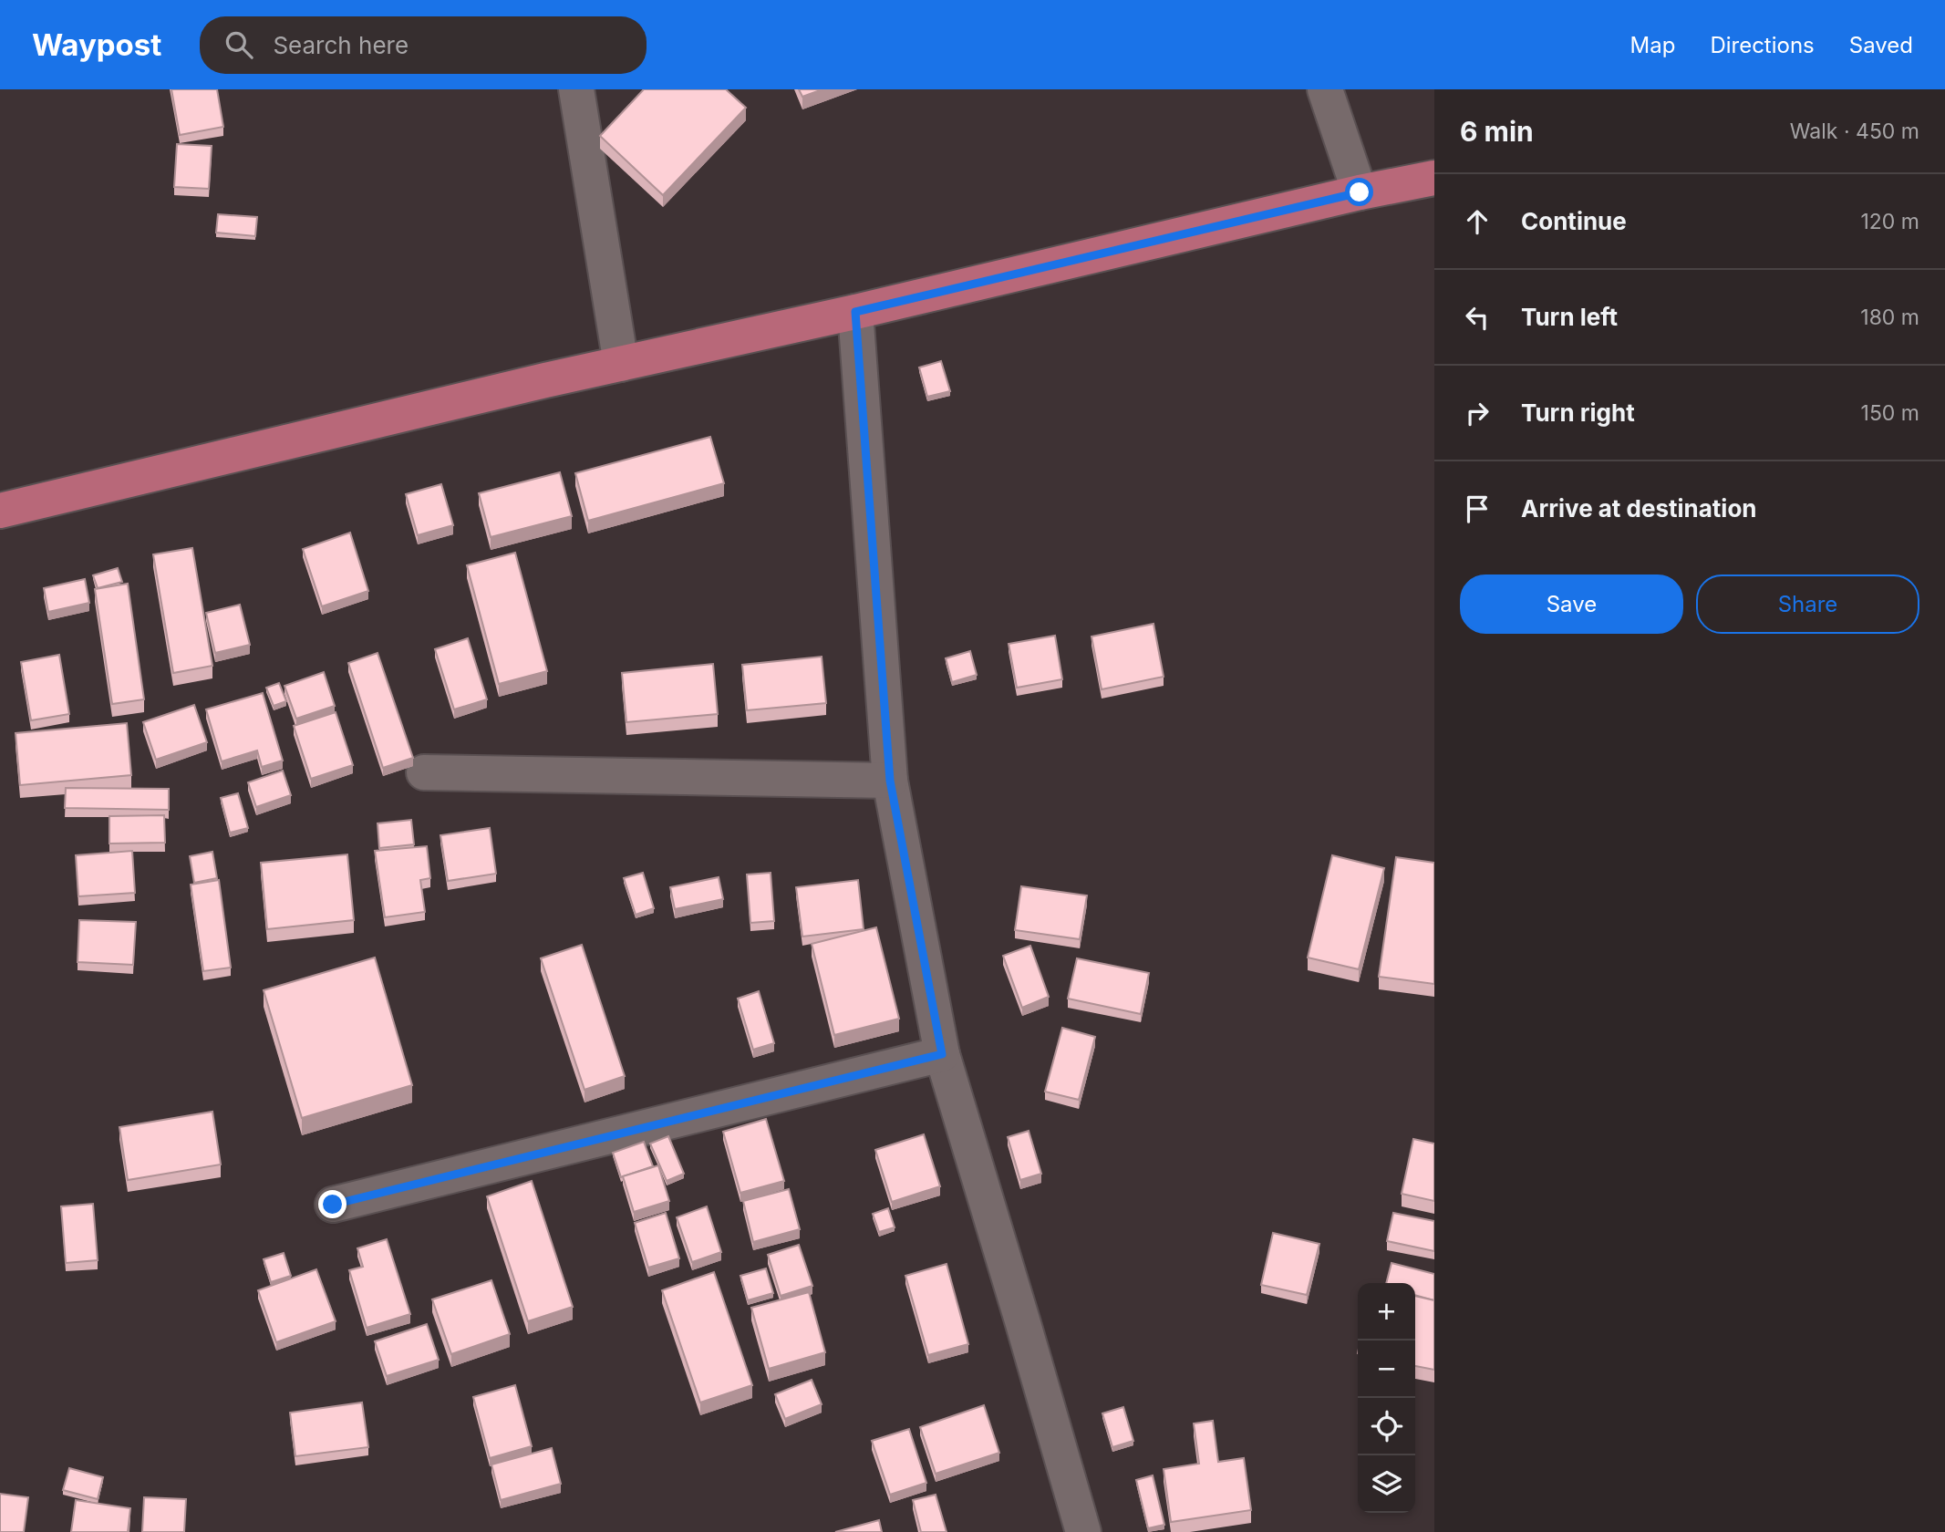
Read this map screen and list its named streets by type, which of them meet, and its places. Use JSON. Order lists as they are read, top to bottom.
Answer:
{
  "page": {
    "header": "Waypost",
    "search": "Search here",
    "nav": ["Map", "Directions", "Saved"],
    "heading": ["6 min", "Walk · 450 m"],
    "list": [
      ["Continue", "120 m"],
      ["Turn left", "180 m"],
      ["Turn right", "150 m"],
      "Arrive at destination"
    ],
    "buttons": ["Save", "Share"],
    "map_buttons": ["+", "−"]
  }
}
